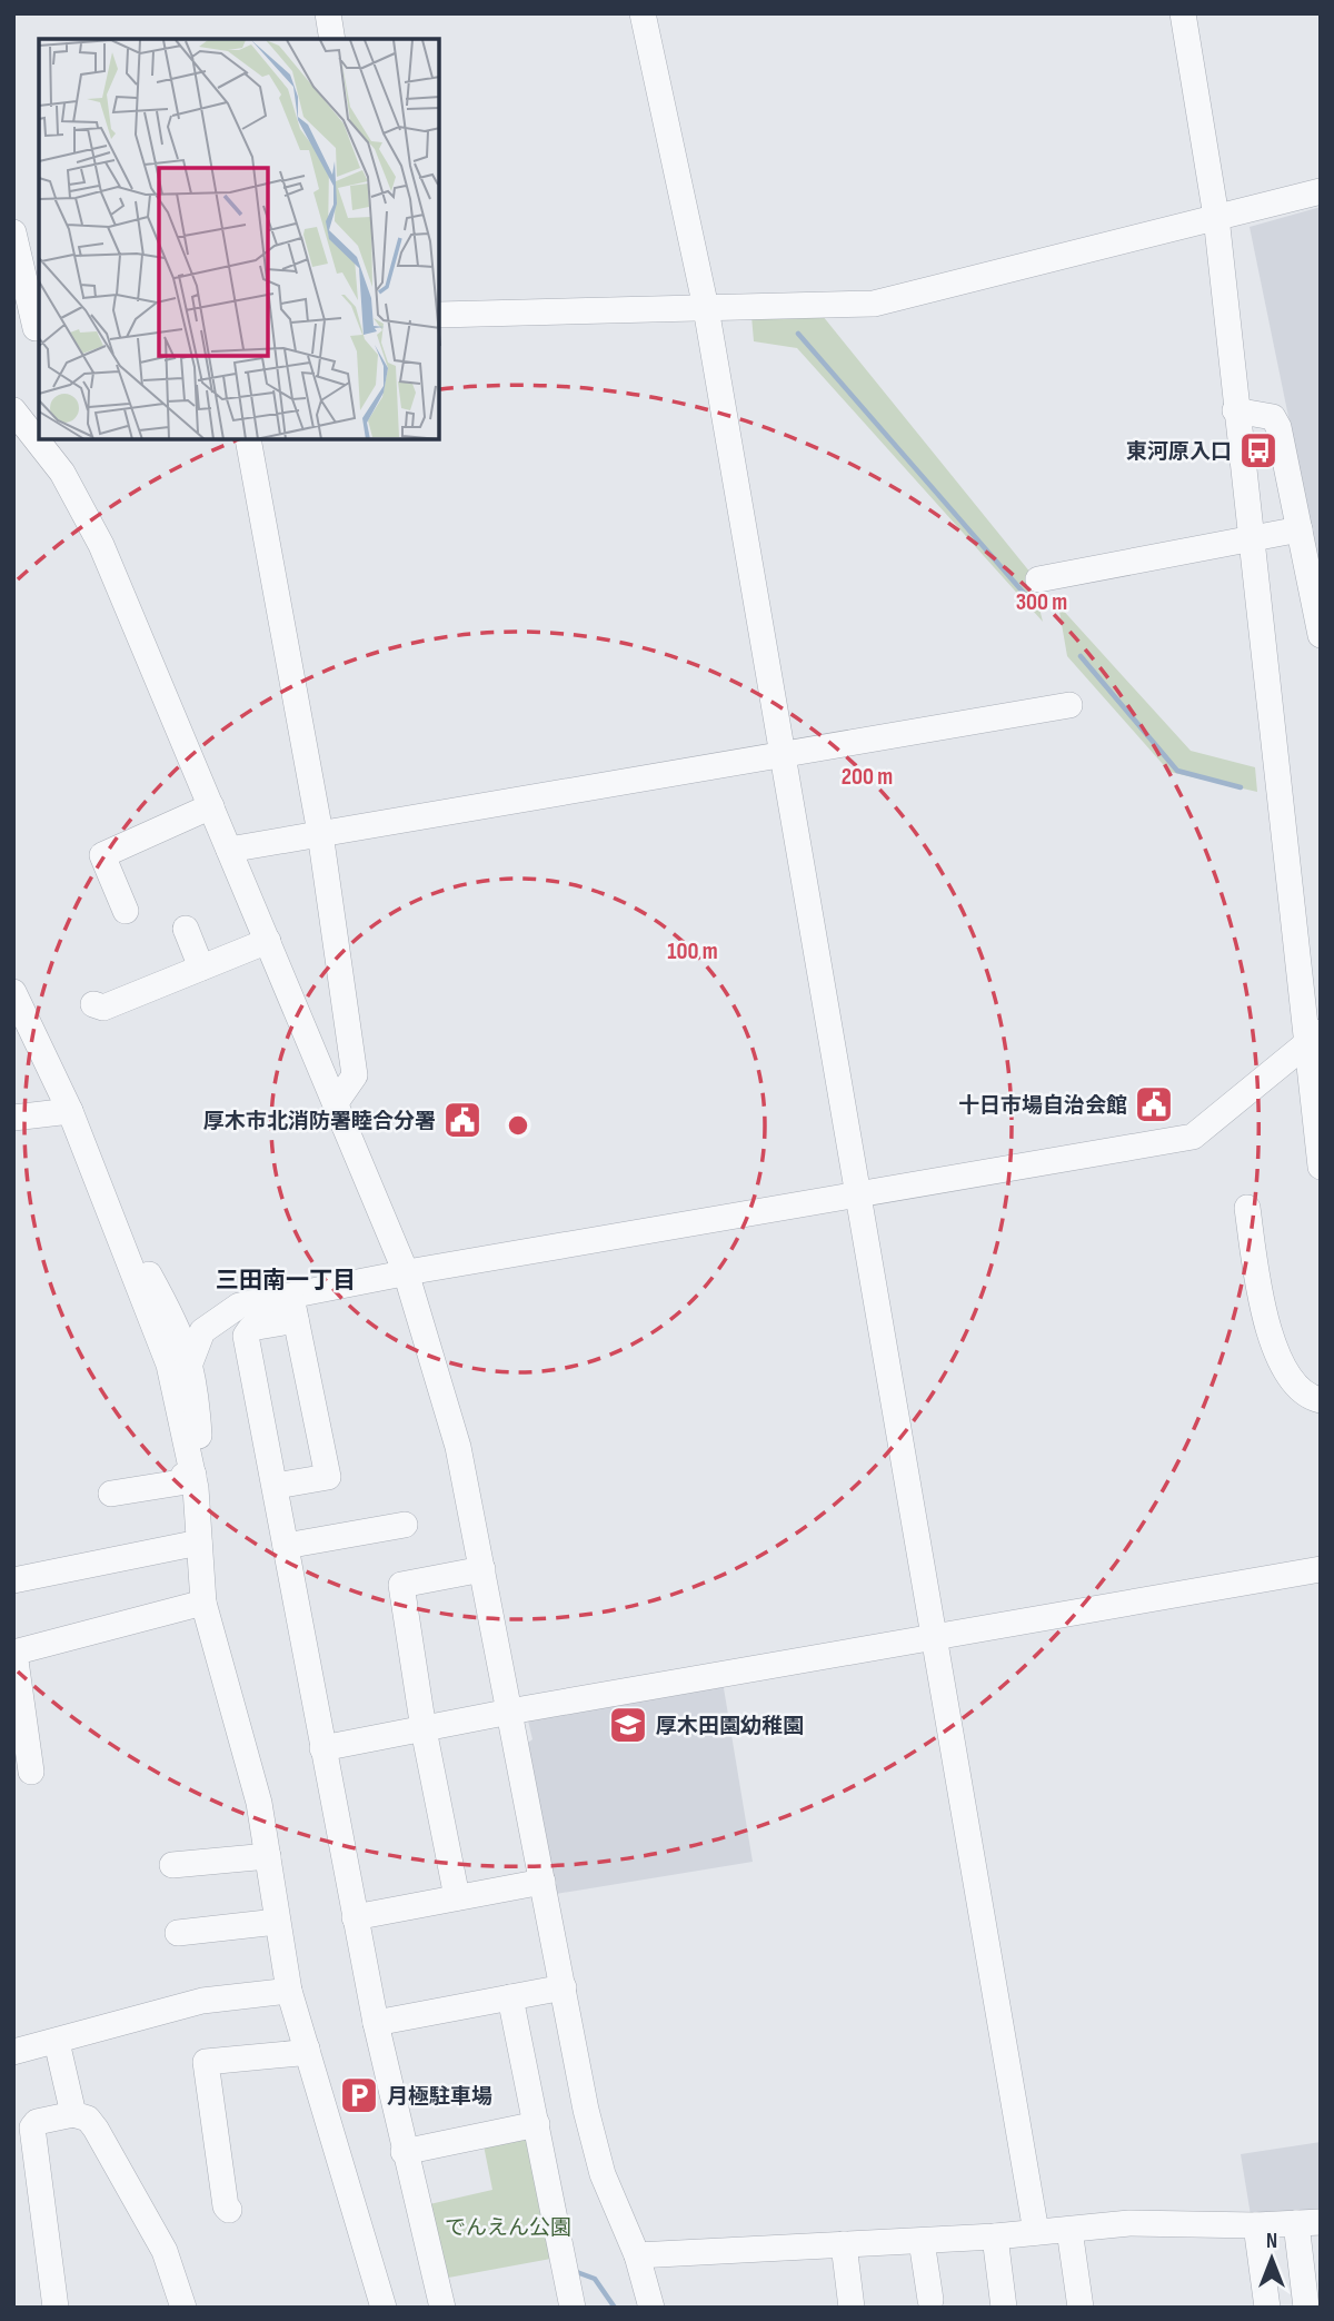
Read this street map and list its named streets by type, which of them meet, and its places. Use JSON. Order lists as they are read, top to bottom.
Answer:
{
  "districts": ["三田南一丁目"],
  "parks": ["でんえん公園"],
  "places": {
    "bus stop": ["東河原入口"],
    "public building": ["十日市場自治会館", "厚木市北消防署睦合分署"],
    "school or university": ["厚木田園幼稚園"],
    "parking": ["月極駐車場"]
  },
  "north": "top",
  "rings": ["300 m", "200 m", "100 m"]
}
